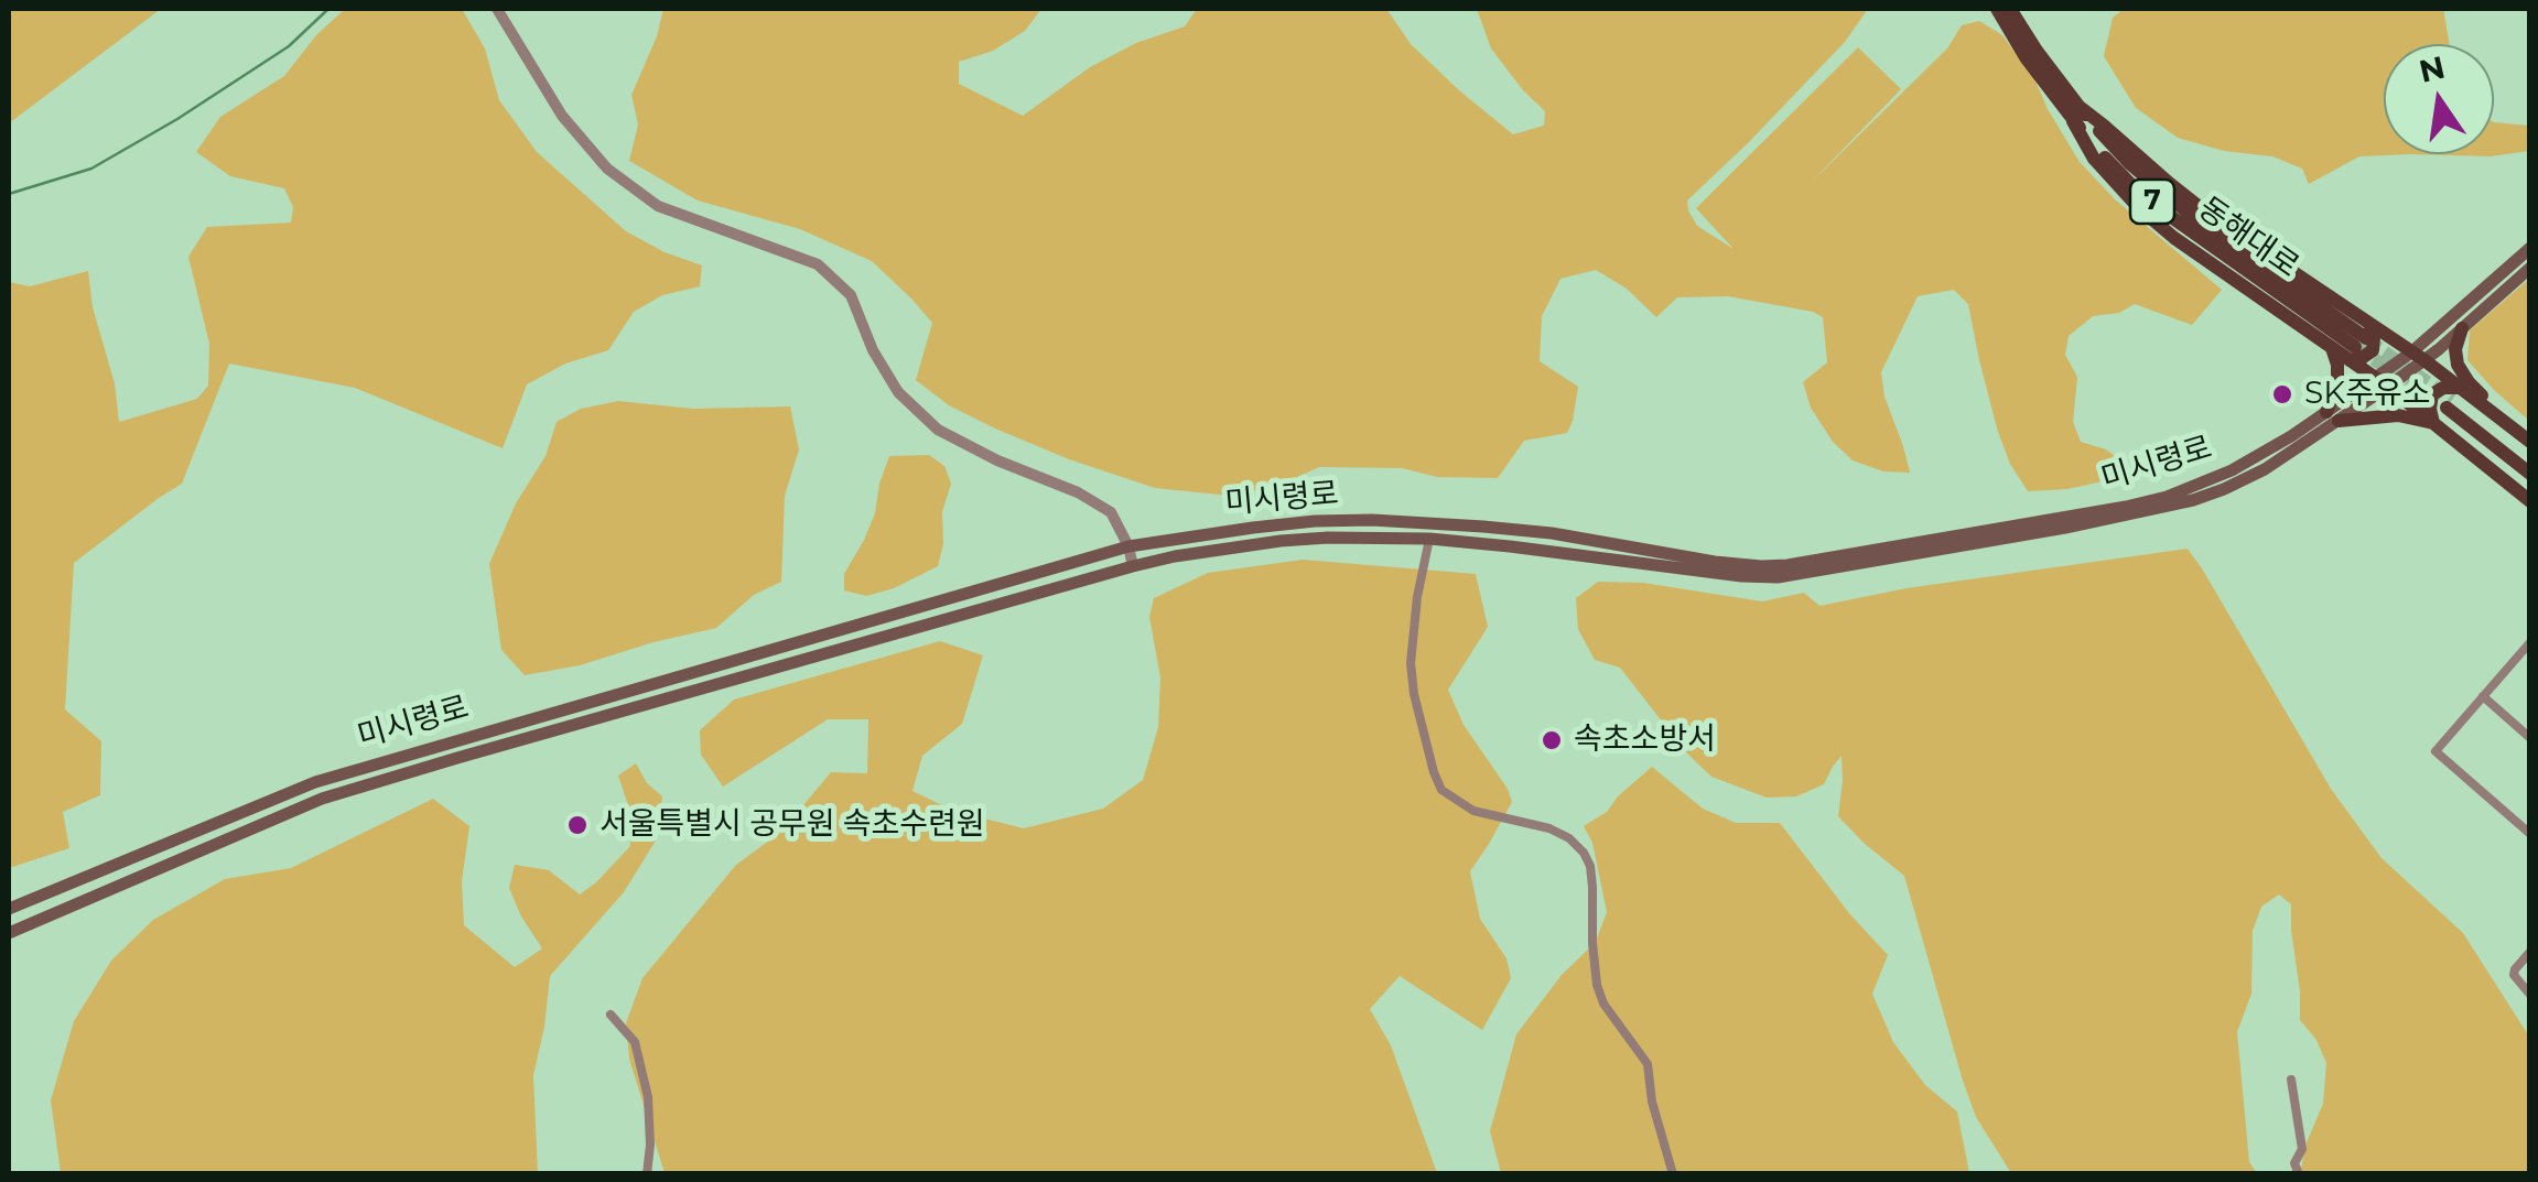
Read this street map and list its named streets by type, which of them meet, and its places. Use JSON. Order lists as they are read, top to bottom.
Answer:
{
  "streets": {
    "main road": ["7", "동해대로", "미시령로"]
  },
  "places": ["SK주유소", "속초소방서", "서울특별시 공무원 속초수련원"],
  "north": "top"
}
